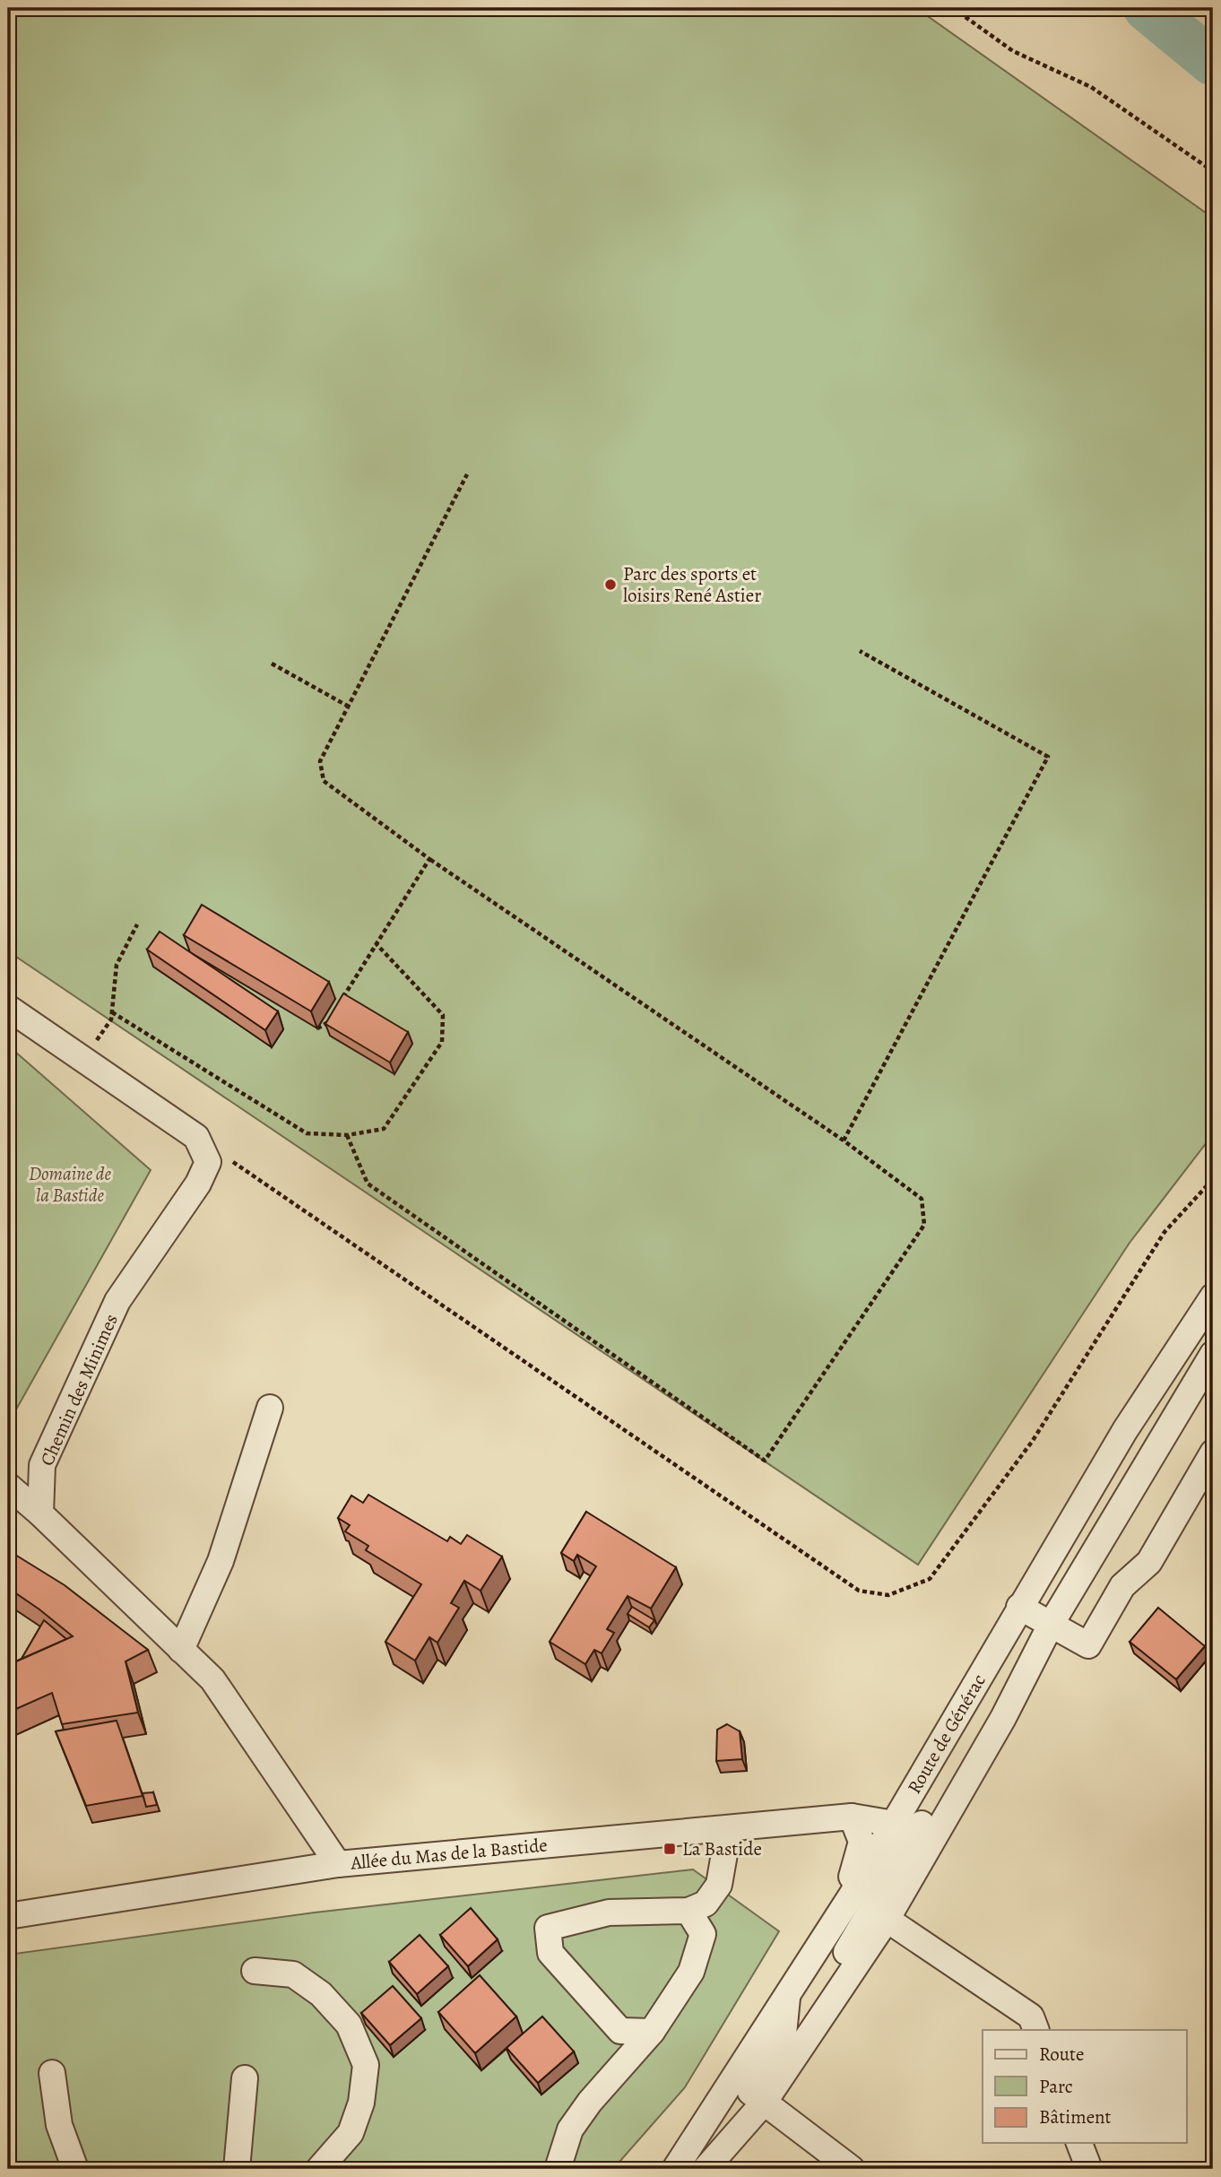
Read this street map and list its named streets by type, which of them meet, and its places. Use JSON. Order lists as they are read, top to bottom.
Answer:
{
  "streets": {
    "street": ["Chemin des Minimes", "Route de Générac", "Allée du Mas de la Bastide"]
  },
  "crossings": [
    ["Route de Générac", "Allée du Mas de la Bastide"]
  ],
  "parks": ["Domaine de la Bastide"],
  "places": {
    "other": ["Parc des sports et loisirs René Astier"],
    "transit": ["La Bastide"]
  },
  "legend": ["Route", "Parc", "Bâtiment"]
}
